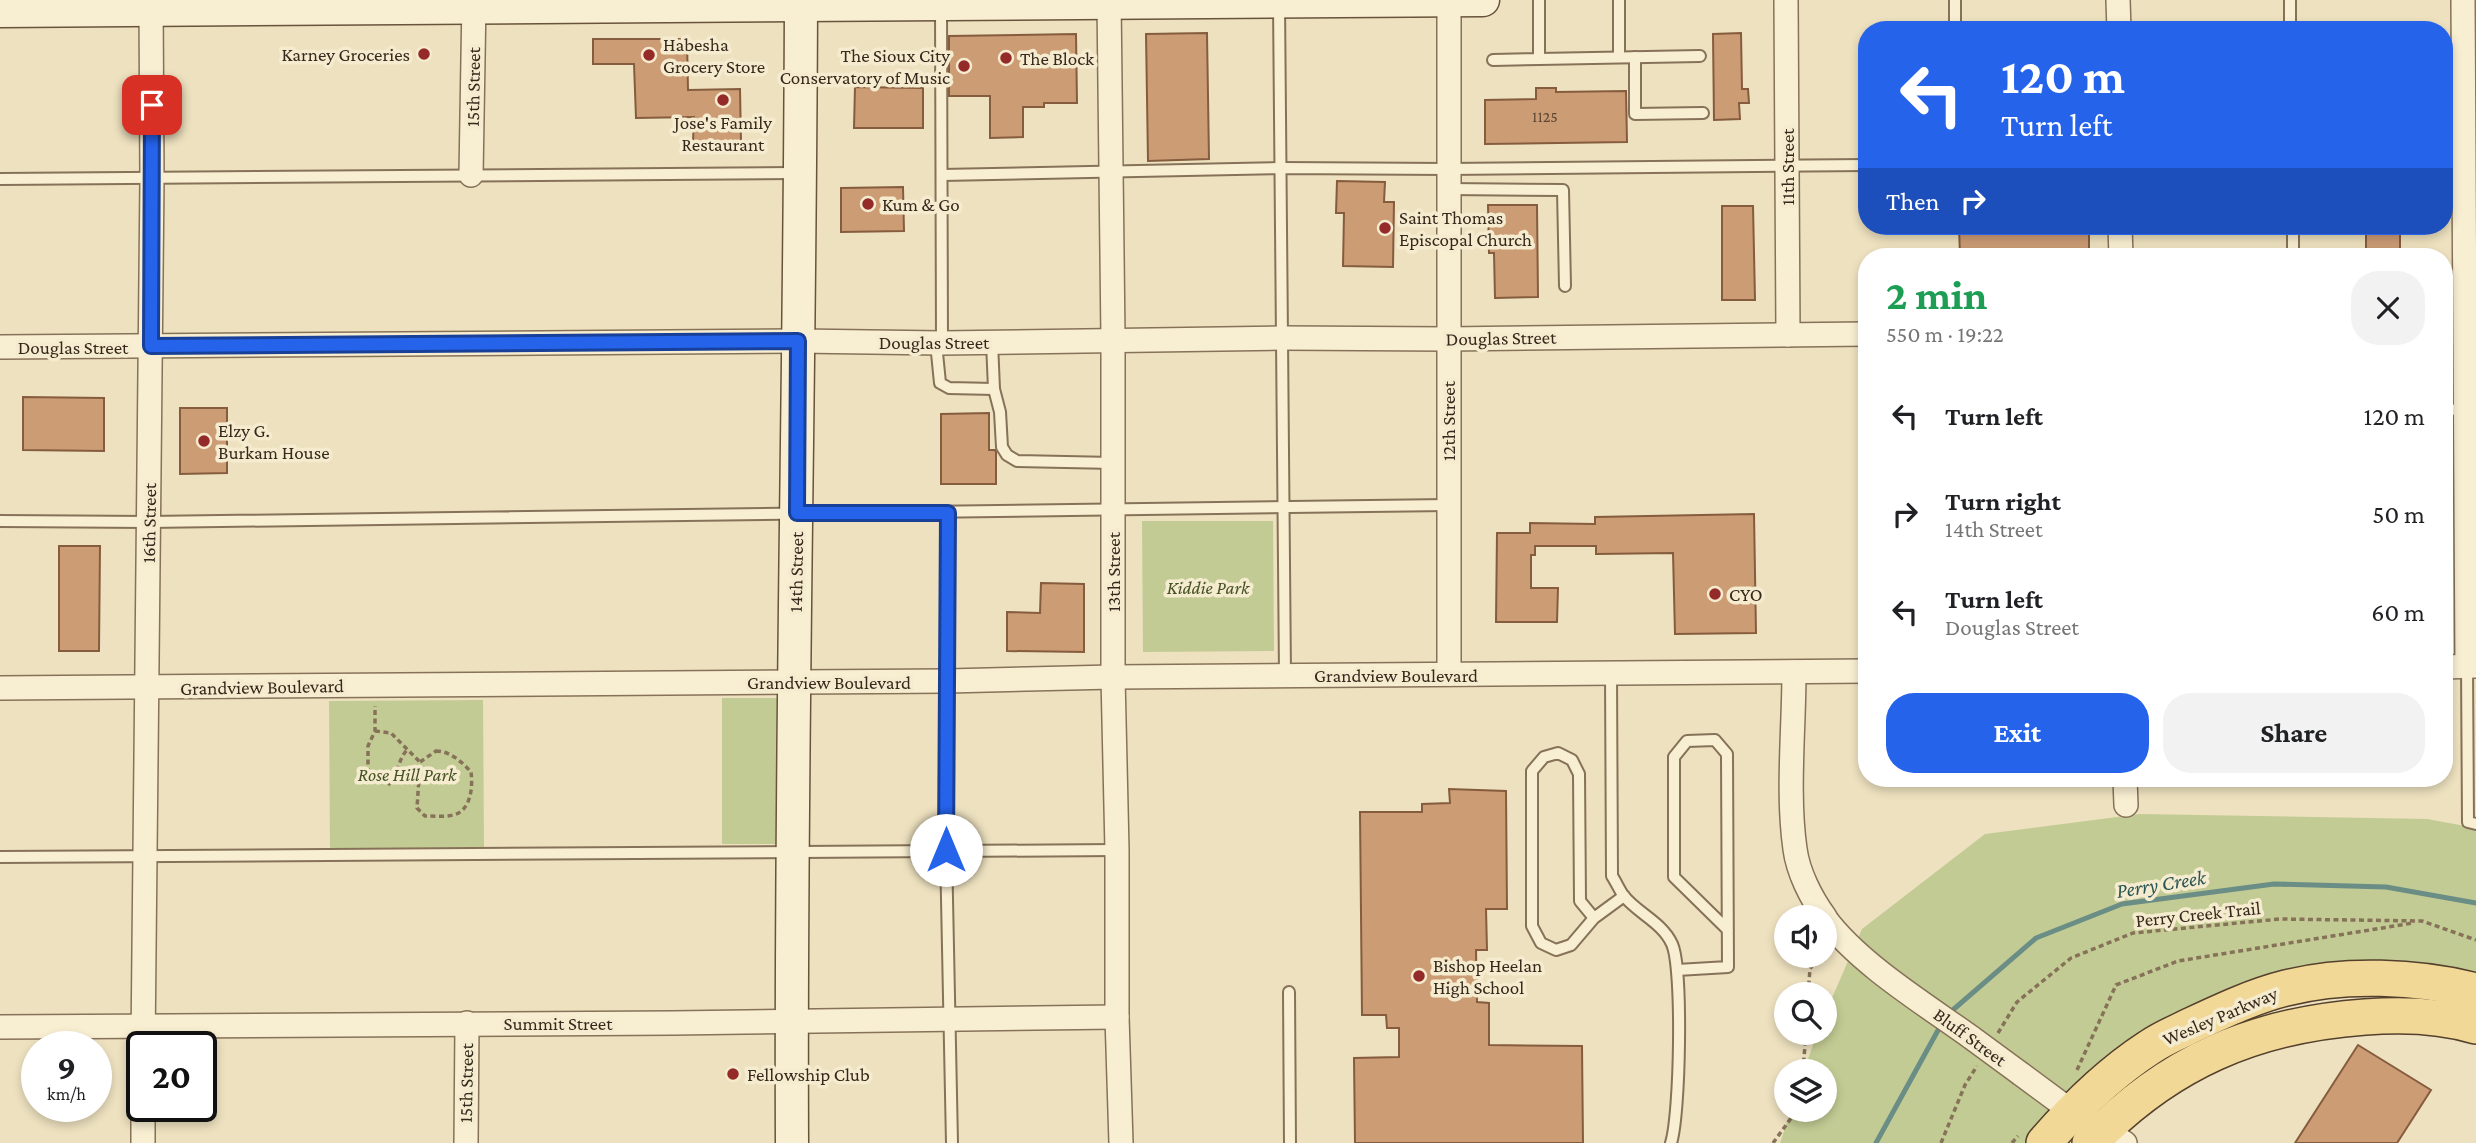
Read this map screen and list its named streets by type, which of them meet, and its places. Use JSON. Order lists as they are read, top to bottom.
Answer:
{
  "streets": {
    "main road": ["14th Street", "Wesley Parkway"],
    "street": [
      "15th Street",
      "11th Street",
      "Douglas Street",
      "12th Street",
      "16th Street",
      "13th Street",
      "Grandview Boulevard",
      "Summit Street",
      "Bluff Street"
    ],
    "path": ["Perry Creek Trail"]
  },
  "crossings": [
    ["15th Street", "Summit Street"],
    ["11th Street", "Douglas Street"],
    ["Douglas Street", "12th Street"],
    ["Douglas Street", "16th Street"],
    ["Douglas Street", "14th Street"],
    ["Douglas Street", "13th Street"],
    ["12th Street", "Grandview Boulevard"],
    ["16th Street", "Grandview Boulevard"],
    ["14th Street", "Grandview Boulevard"],
    ["14th Street", "Summit Street"],
    ["13th Street", "Grandview Boulevard"],
    ["13th Street", "Summit Street"],
    ["Grandview Boulevard", "Bluff Street"],
    ["Wesley Parkway", "Bluff Street"]
  ],
  "water": ["Perry Creek"],
  "parks": ["Kiddie Park", "Rose Hill Park"],
  "places": [
    "Karney Groceries",
    "Habesha Grocery Store",
    "The Block",
    "The Sioux City Conservatory of Music",
    "Jose's Family Restaurant",
    "Kum & Go",
    "Saint Thomas Episcopal Church",
    "Elzy G. Burkam House",
    "CYO",
    "Bishop Heelan High School",
    "Fellowship Club"
  ],
  "house_numbers": ["1125"],
  "page": {
    "turn": ["120 m", "Turn left"],
    "then": "Then",
    "heading": ["2 min", "550 m · 19:22"],
    "list": [
      {
        "name": "Turn left",
        "value": "120 m"
      },
      {
        "name": "Turn right",
        "note": "14th Street",
        "value": "50 m"
      },
      {
        "name": "Turn left",
        "note": "Douglas Street",
        "value": "60 m"
      }
    ],
    "buttons": ["Exit", "Share"],
    "speed": "9 km/h",
    "limit": "20"
  }
}
